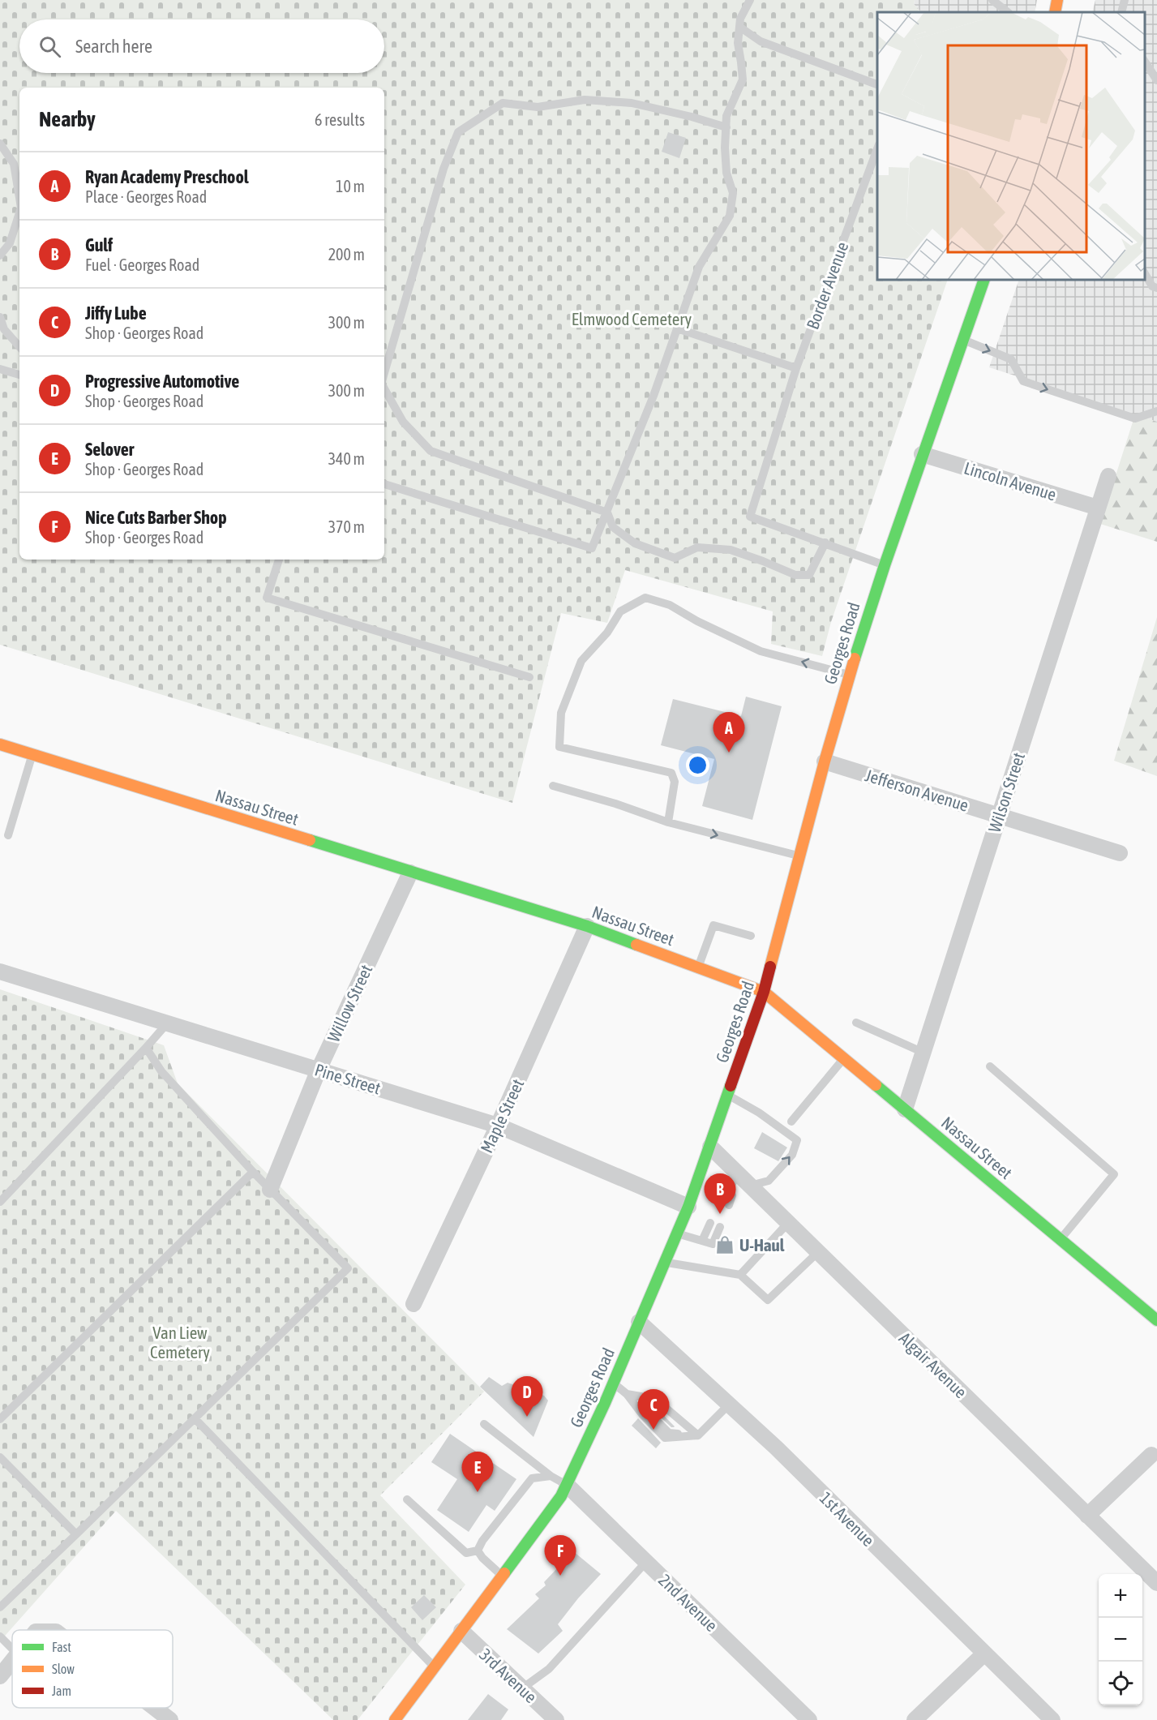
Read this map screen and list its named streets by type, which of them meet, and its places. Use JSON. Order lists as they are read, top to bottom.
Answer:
{
  "streets": {
    "street": [
      "Lincoln Avenue",
      "Georges Road",
      "Jefferson Avenue",
      "Wilson Street",
      "Nassau Street",
      "Willow Street",
      "Pine Street",
      "Maple Street",
      "Algair Avenue",
      "1st Avenue",
      "2nd Avenue",
      "3rd Avenue"
    ],
    "lane": ["Border Avenue"]
  },
  "crossings": [
    ["Lincoln Avenue", "Georges Road"],
    ["Lincoln Avenue", "Wilson Street"],
    ["Georges Road", "Jefferson Avenue"],
    ["Georges Road", "Nassau Street"],
    ["Georges Road", "Pine Street"],
    ["Georges Road", "Algair Avenue"],
    ["Georges Road", "1st Avenue"],
    ["Georges Road", "2nd Avenue"],
    ["Georges Road", "3rd Avenue"],
    ["Jefferson Avenue", "Wilson Street"],
    ["Wilson Street", "Nassau Street"],
    ["Nassau Street", "Willow Street"],
    ["Nassau Street", "Maple Street"],
    ["Willow Street", "Pine Street"],
    ["Pine Street", "Maple Street"]
  ],
  "parks": ["Elmwood Cemetery", "Van Liew Cemetery"],
  "places": {
    "shop": ["U-Haul"]
  },
  "legend": ["Fast", "Slow", "Jam"],
  "page": {
    "search": "Search here",
    "heading": ["Nearby", "6 results"],
    "list": [
      {
        "mark": "A",
        "name": "Ryan Academy Preschool",
        "note": "Place · Georges Road",
        "value": "10 m"
      },
      {
        "mark": "B",
        "name": "Gulf",
        "note": "Fuel · Georges Road",
        "value": "200 m"
      },
      {
        "mark": "C",
        "name": "Jiffy Lube",
        "note": "Shop · Georges Road",
        "value": "300 m"
      },
      {
        "mark": "D",
        "name": "Progressive Automotive",
        "note": "Shop · Georges Road",
        "value": "300 m"
      },
      {
        "mark": "E",
        "name": "Selover",
        "note": "Shop · Georges Road",
        "value": "340 m"
      },
      {
        "mark": "F",
        "name": "Nice Cuts Barber Shop",
        "note": "Shop · Georges Road",
        "value": "370 m"
      }
    ],
    "pins": [
      "A",
      "B",
      "D",
      "C",
      "E",
      "F"
    ],
    "map_buttons": ["+", "−"]
  }
}
